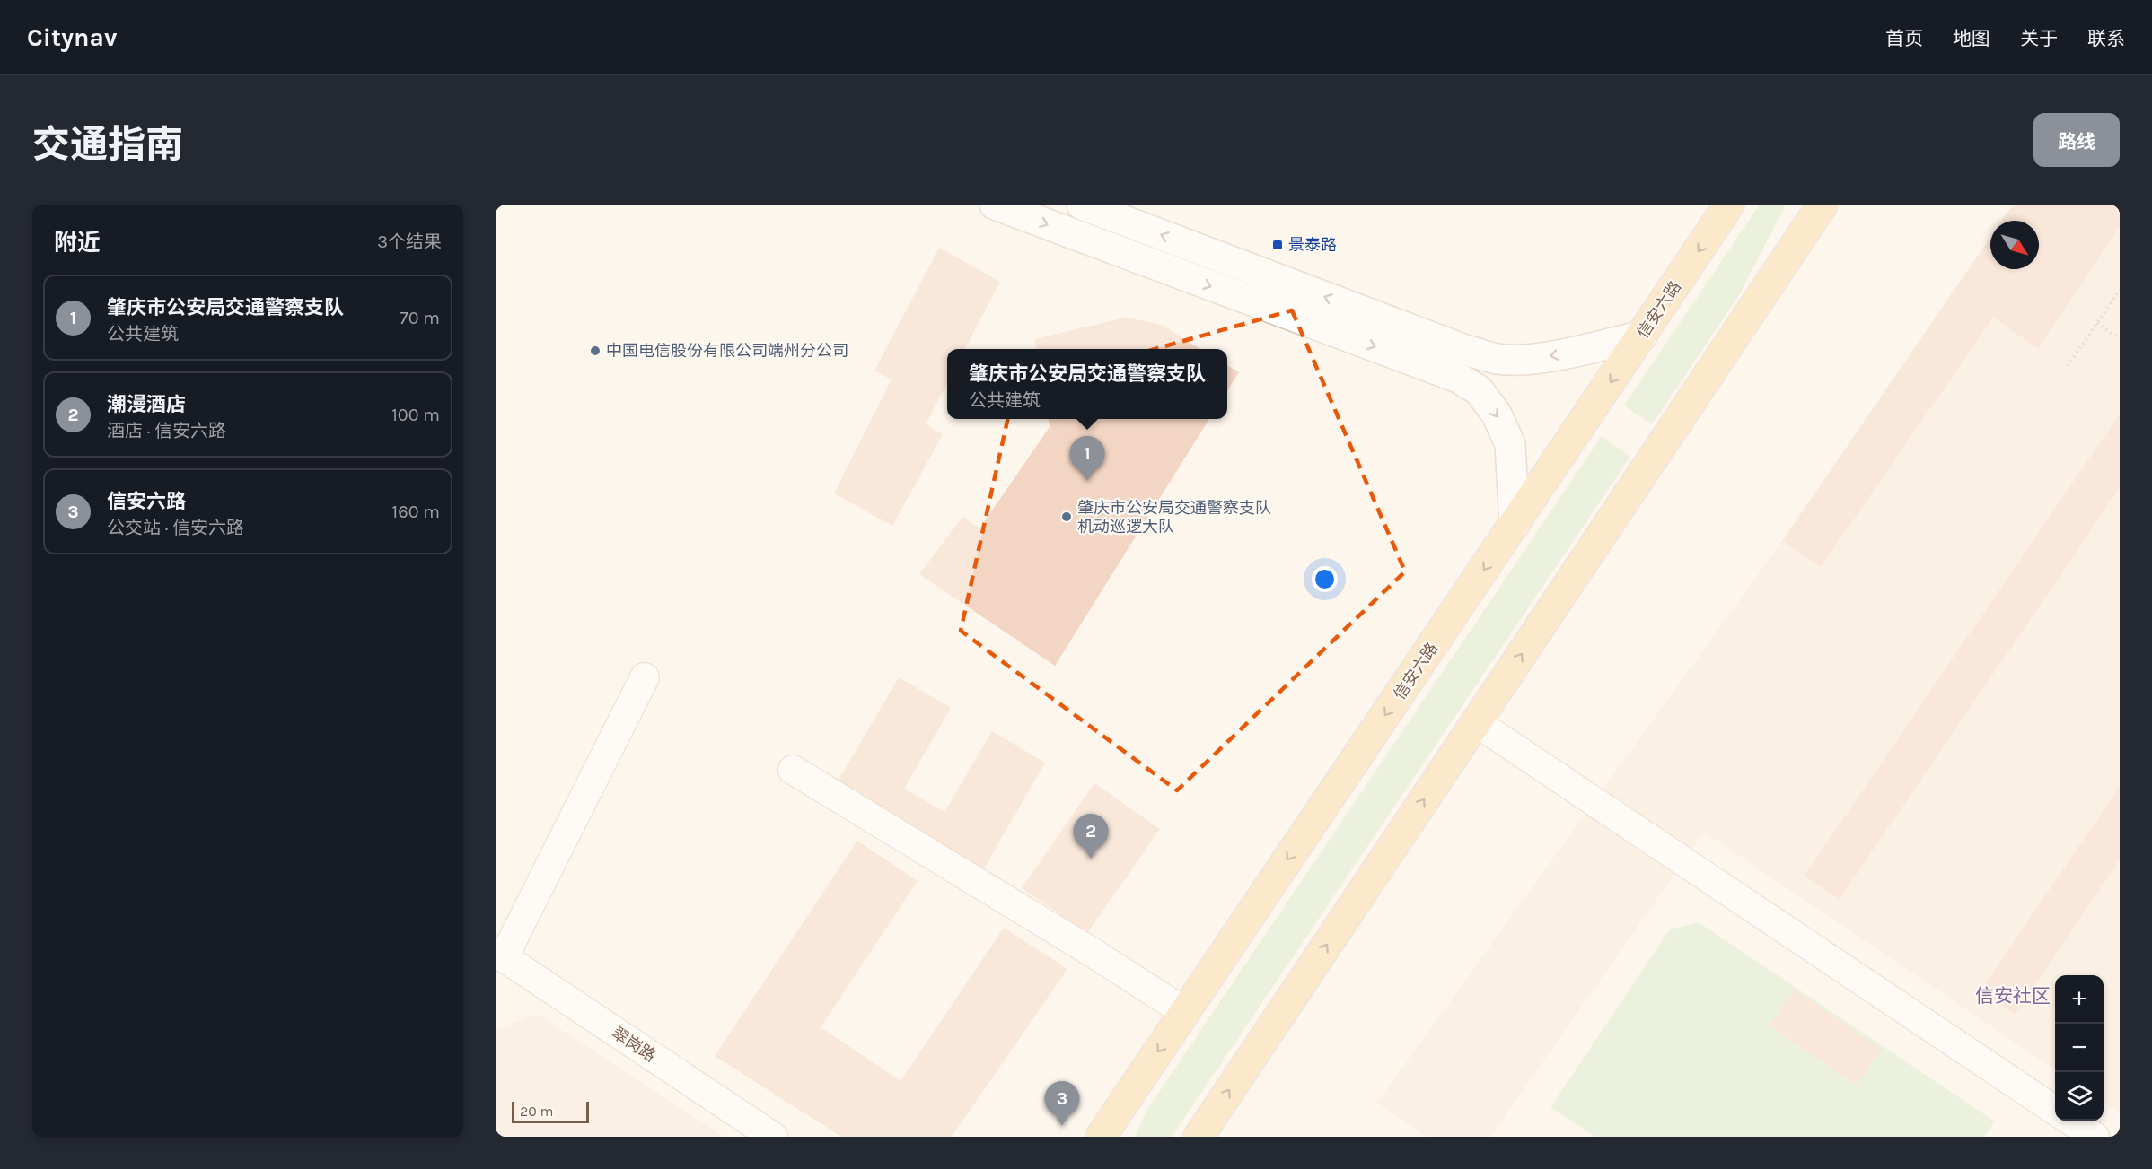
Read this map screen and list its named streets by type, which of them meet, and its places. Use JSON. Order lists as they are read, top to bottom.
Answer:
{
  "streets": {
    "main road": ["信安六路"],
    "street": ["翠岗路"]
  },
  "districts": ["信安社区"],
  "places": {
    "transit": ["景泰路"],
    "other": ["中国电信股份有限公司端州分公司", "肇庆市公安局交通警察支队 机动巡逻大队"]
  },
  "scale_bar": "20 m",
  "north": "bottom right",
  "page": {
    "header": "Citynav",
    "nav": [
      "首页",
      "地图",
      "关于",
      "联系"
    ],
    "title": "交通指南",
    "buttons": "路线",
    "heading": ["附近", "3个结果"],
    "list": [
      {
        "mark": "1",
        "name": "肇庆市公安局交通警察支队",
        "note": "公共建筑",
        "value": "70 m"
      },
      {
        "mark": "2",
        "name": "潮漫酒店",
        "note": "酒店 · 信安六路",
        "value": "100 m"
      },
      {
        "mark": "3",
        "name": "信安六路",
        "note": "公交站 · 信安六路",
        "value": "160 m"
      }
    ],
    "popup": ["肇庆市公安局交通警察支队", "公共建筑"],
    "pins": ["1", "2", "3"],
    "map_buttons": ["+", "−"],
    "scale": "20 m"
  }
}
